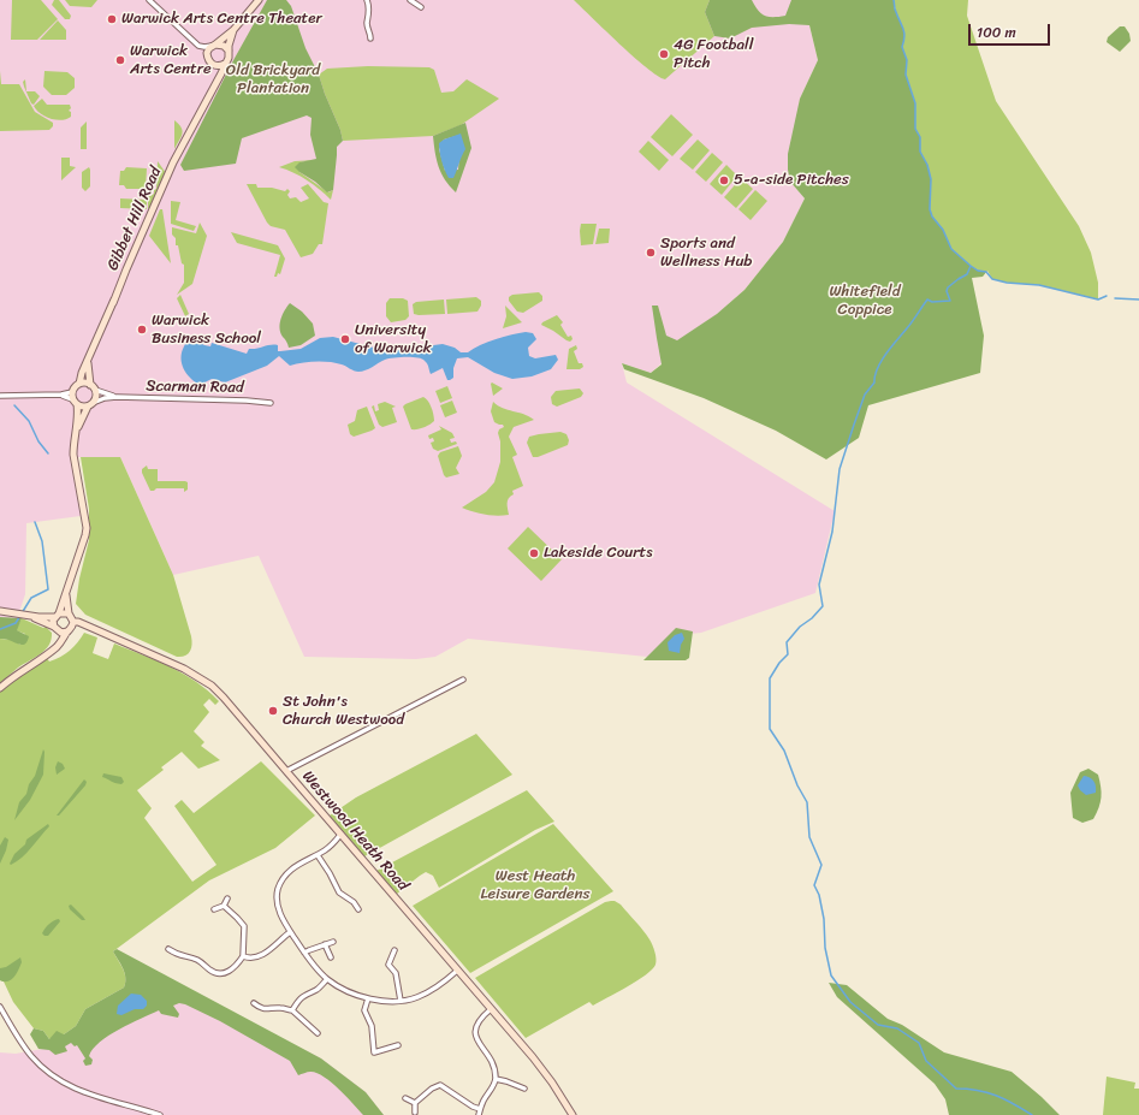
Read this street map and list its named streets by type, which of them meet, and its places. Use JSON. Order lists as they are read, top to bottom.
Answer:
{
  "streets": {
    "street": ["Gibbet Hill Road", "Scarman Road", "Westwood Heath Road"]
  },
  "crossings": [
    ["Gibbet Hill Road", "Scarman Road"]
  ],
  "parks": ["Old Brickyard Plantation", "Whitefield Coppice", "West Heath Leisure Gardens"],
  "places": [
    "Warwick Arts Centre Theater",
    "4G Football Pitch",
    "Warwick Arts Centre",
    "5-a-side Pitches",
    "Sports and Wellness Hub",
    "Warwick Business School",
    "University of Warwick",
    "Lakeside Courts",
    "St John's Church Westwood"
  ],
  "scale_bar": "100 m"
}
